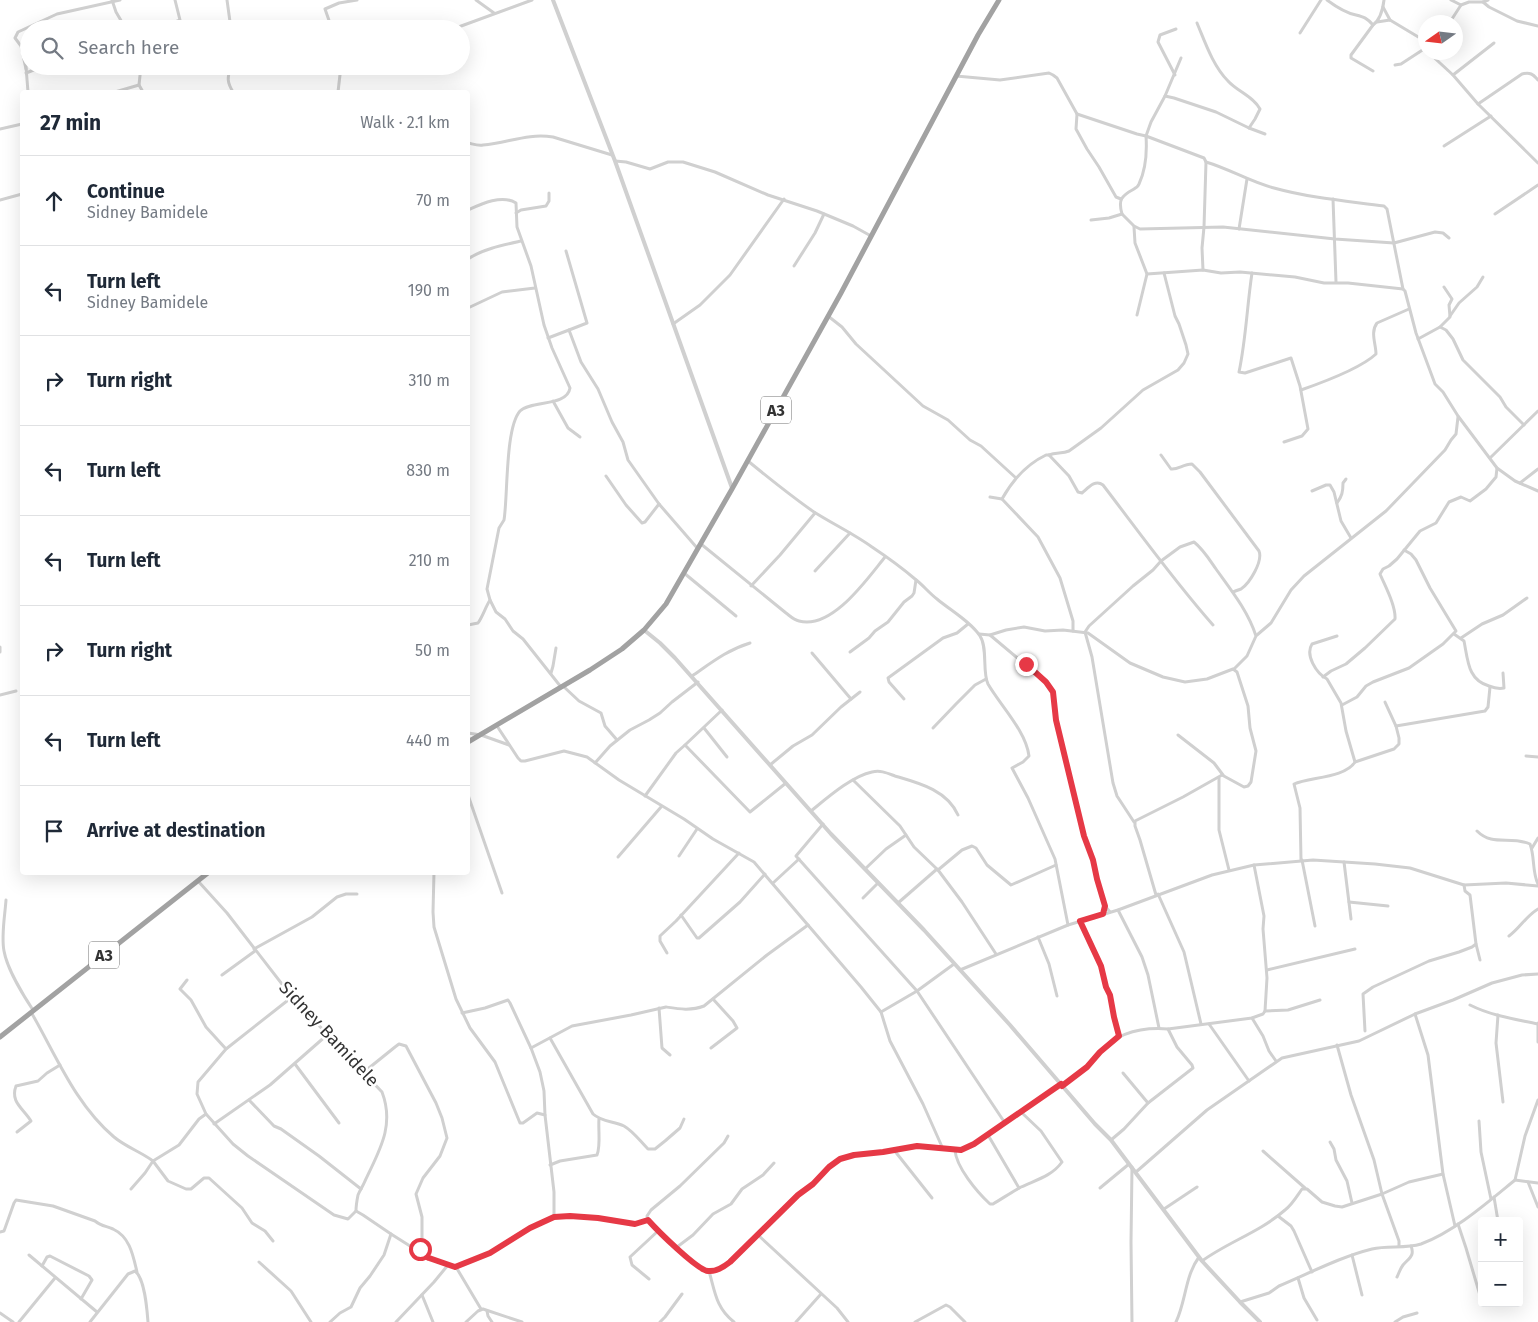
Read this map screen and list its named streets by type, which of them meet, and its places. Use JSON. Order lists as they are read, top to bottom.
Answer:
{
  "streets": {
    "highway": ["A3"],
    "street": ["Sidney Bamidele"]
  },
  "crossings": [
    ["A3", "Sidney Bamidele"]
  ],
  "north": "left",
  "page": {
    "search": "Search here",
    "heading": ["27 min", "Walk · 2.1 km"],
    "list": [
      ["Continue", "Sidney Bamidele", "70 m"],
      ["Turn left", "Sidney Bamidele", "190 m"],
      ["Turn right", "310 m"],
      ["Turn left", "830 m"],
      ["Turn left", "210 m"],
      ["Turn right", "50 m"],
      ["Turn left", "440 m"],
      "Arrive at destination"
    ],
    "map_buttons": ["+", "−"]
  }
}
